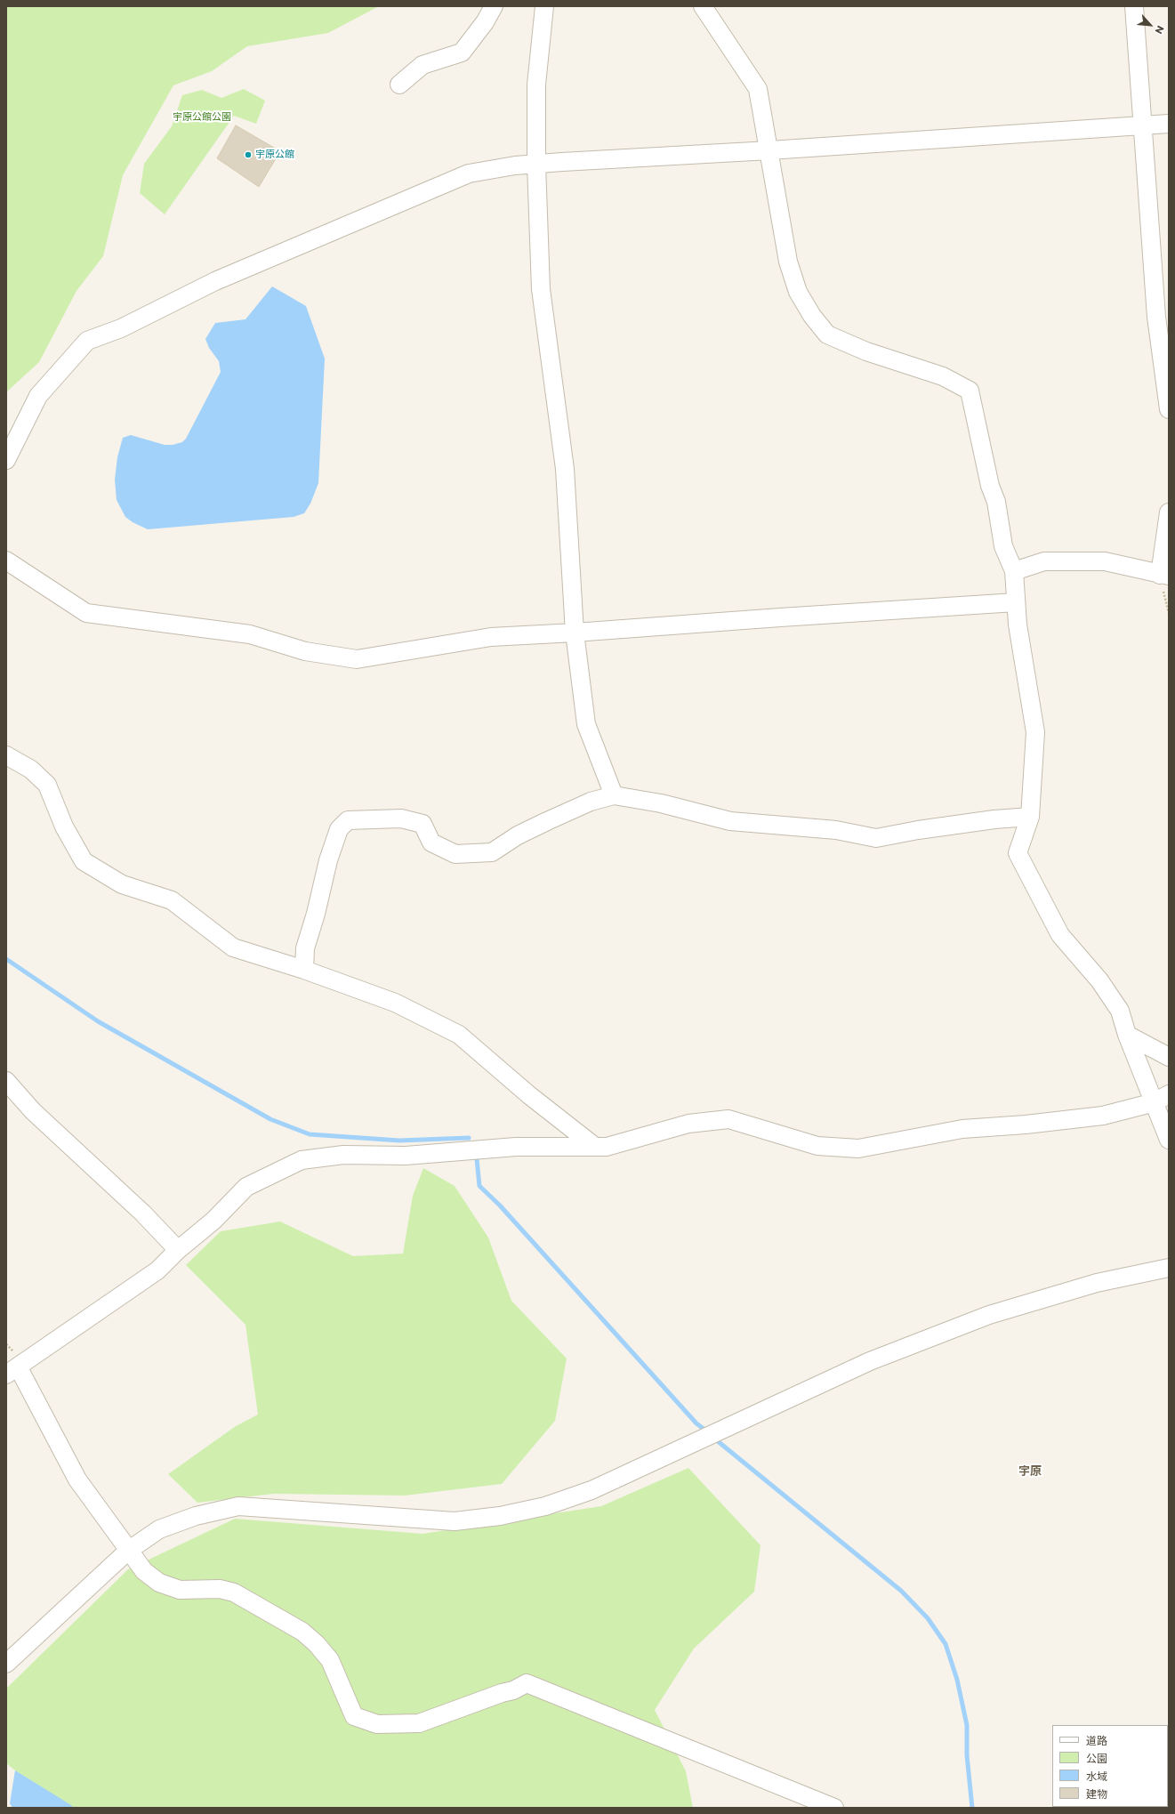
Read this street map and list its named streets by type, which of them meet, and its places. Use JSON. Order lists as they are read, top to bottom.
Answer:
{
  "districts": ["宇原"],
  "parks": ["宇原公館公園"],
  "places": ["宇原公館"],
  "legend": [
    "道路",
    "公園",
    "水域",
    "建物"
  ],
  "north": "bottom right"
}
